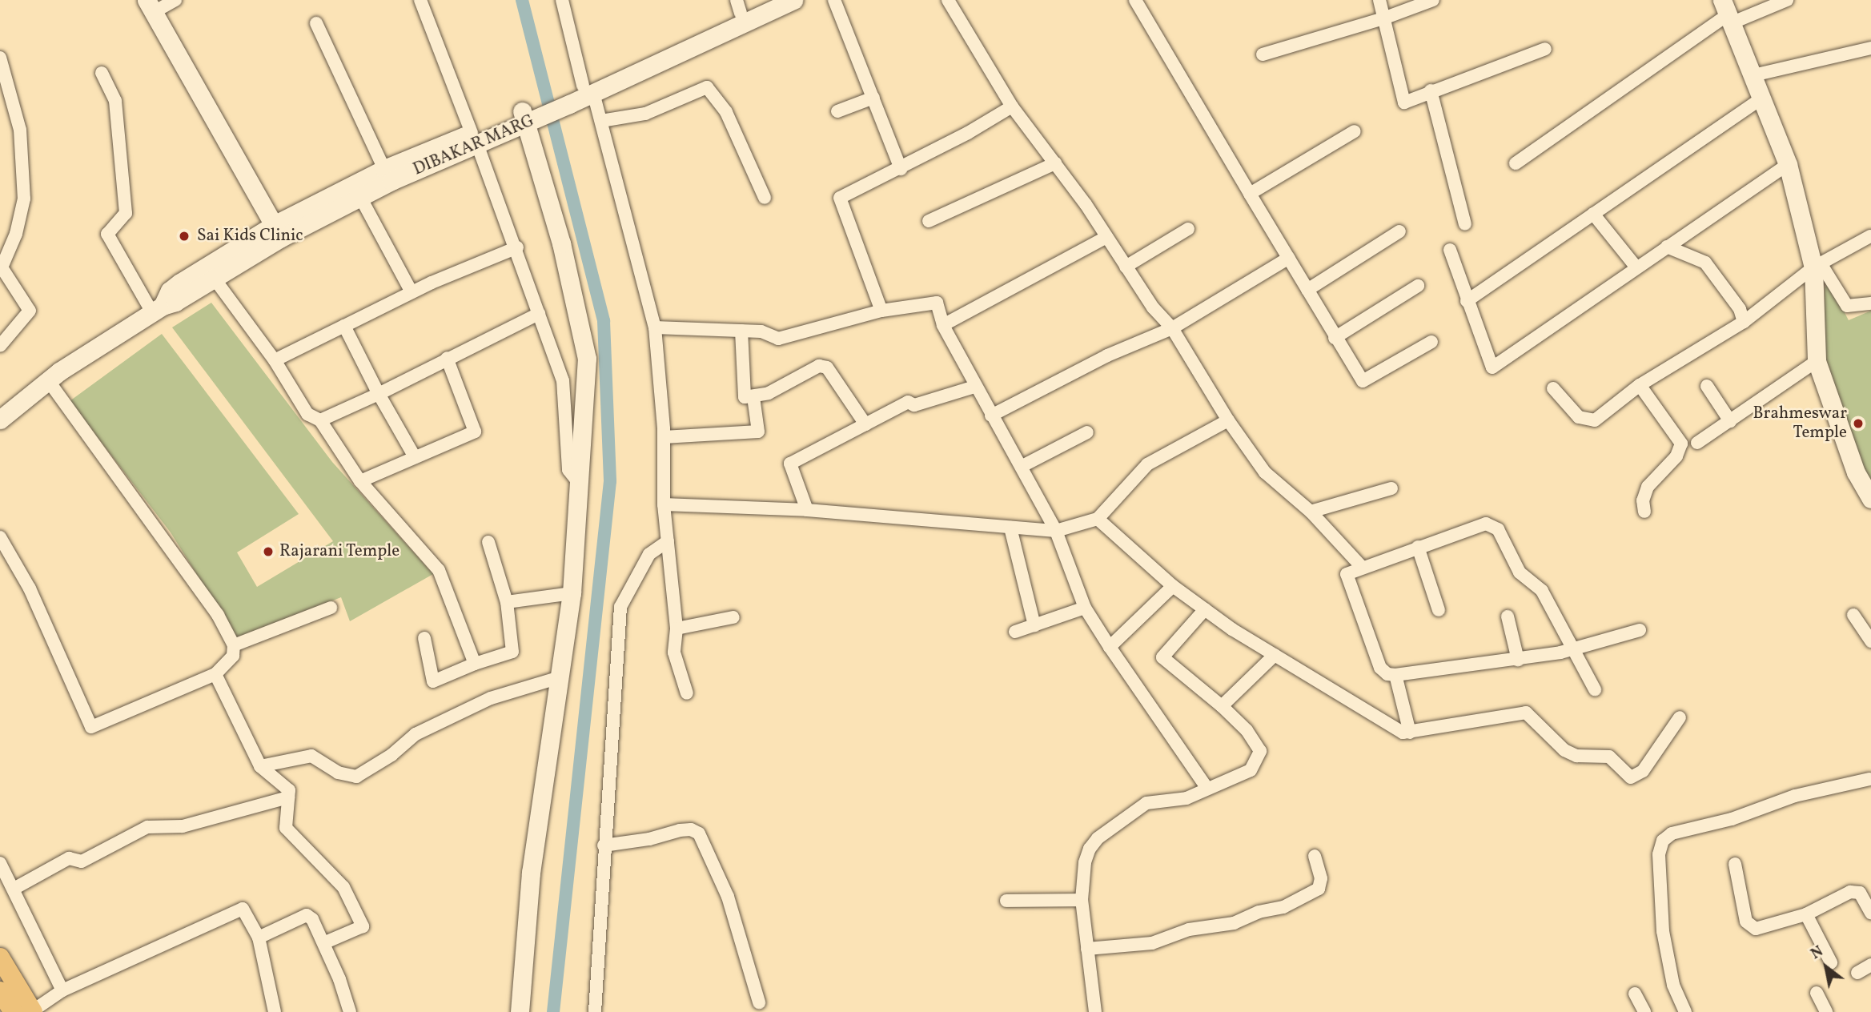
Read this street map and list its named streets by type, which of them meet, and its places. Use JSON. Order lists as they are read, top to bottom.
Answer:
{
  "streets": {
    "street": ["DIBAKAR MARG"]
  },
  "places": ["Sai Kids Clinic", "Brahmeswar Temple", "Rajarani Temple"],
  "north": "top left"
}
